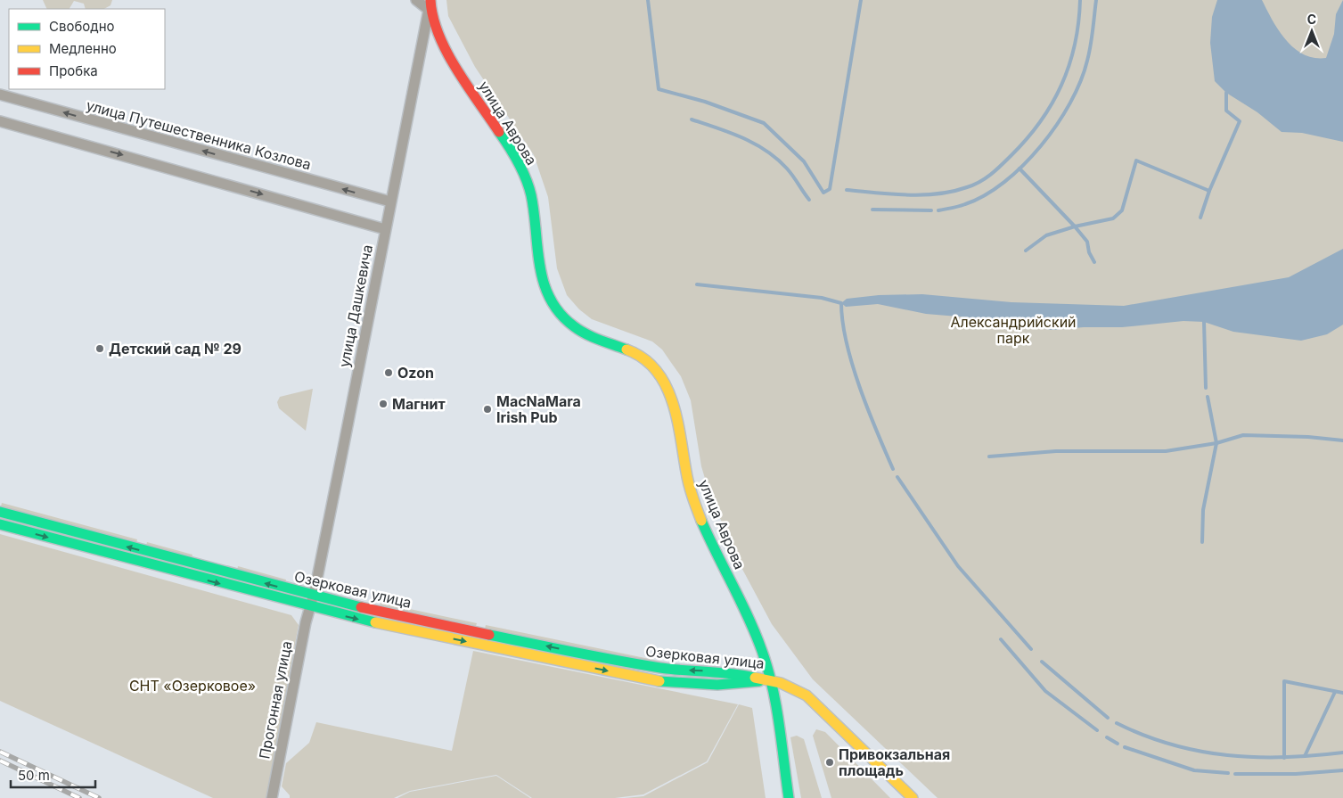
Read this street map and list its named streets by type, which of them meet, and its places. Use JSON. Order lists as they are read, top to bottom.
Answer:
{
  "streets": {
    "street": [
      "улица Аврова",
      "улица Путешественника Козлова",
      "улица Дашкевича",
      "Озерковая улица",
      "Прогонная улица"
    ]
  },
  "crossings": [
    ["улица Аврова", "улица Дашкевича"],
    ["улица Аврова", "Озерковая улица"],
    ["улица Путешественника Козлова", "улица Дашкевича"],
    ["улица Дашкевича", "Озерковая улица"],
    ["улица Дашкевича", "Прогонная улица"],
    ["Озерковая улица", "Прогонная улица"]
  ],
  "parks": ["Александрийский парк", "СНТ «Озерковое»"],
  "places": [
    "Детский сад № 29",
    "Ozon",
    "Магнит",
    "MacNaMara Irish Pub",
    "Привокзальная площадь"
  ],
  "legend": ["Свободно", "Медленно", "Пробка"],
  "scale_bar": "50 m",
  "north": "top"
}
